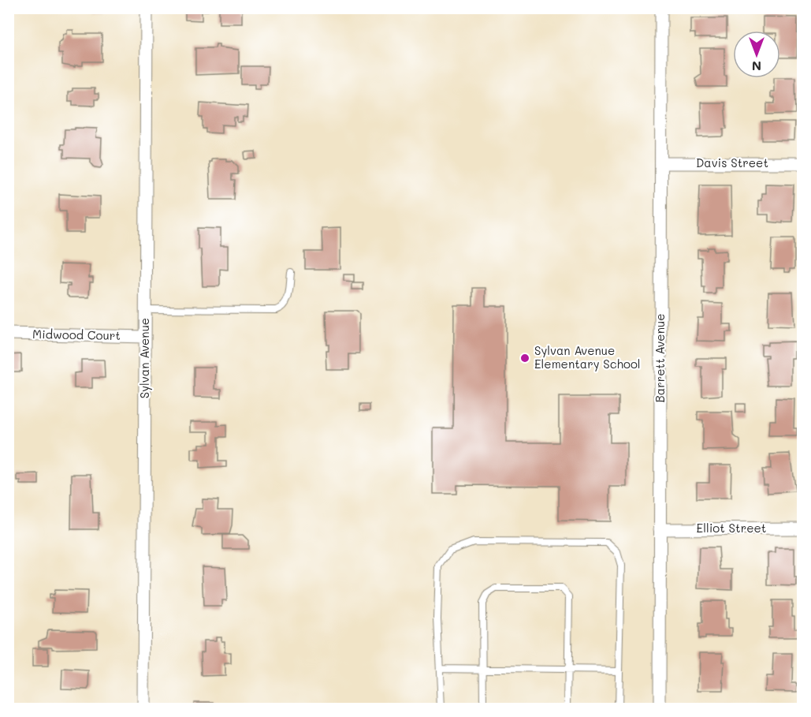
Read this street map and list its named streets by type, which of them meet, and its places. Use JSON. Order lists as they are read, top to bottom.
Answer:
{
  "streets": {
    "street": [
      "Davis Street",
      "Midwood Court",
      "Sylvan Avenue",
      "Barrett Avenue",
      "Elliot Street"
    ]
  },
  "crossings": [
    ["Davis Street", "Barrett Avenue"],
    ["Midwood Court", "Sylvan Avenue"],
    ["Barrett Avenue", "Elliot Street"]
  ],
  "places": ["Sylvan Avenue Elementary School"],
  "north": "bottom"
}
